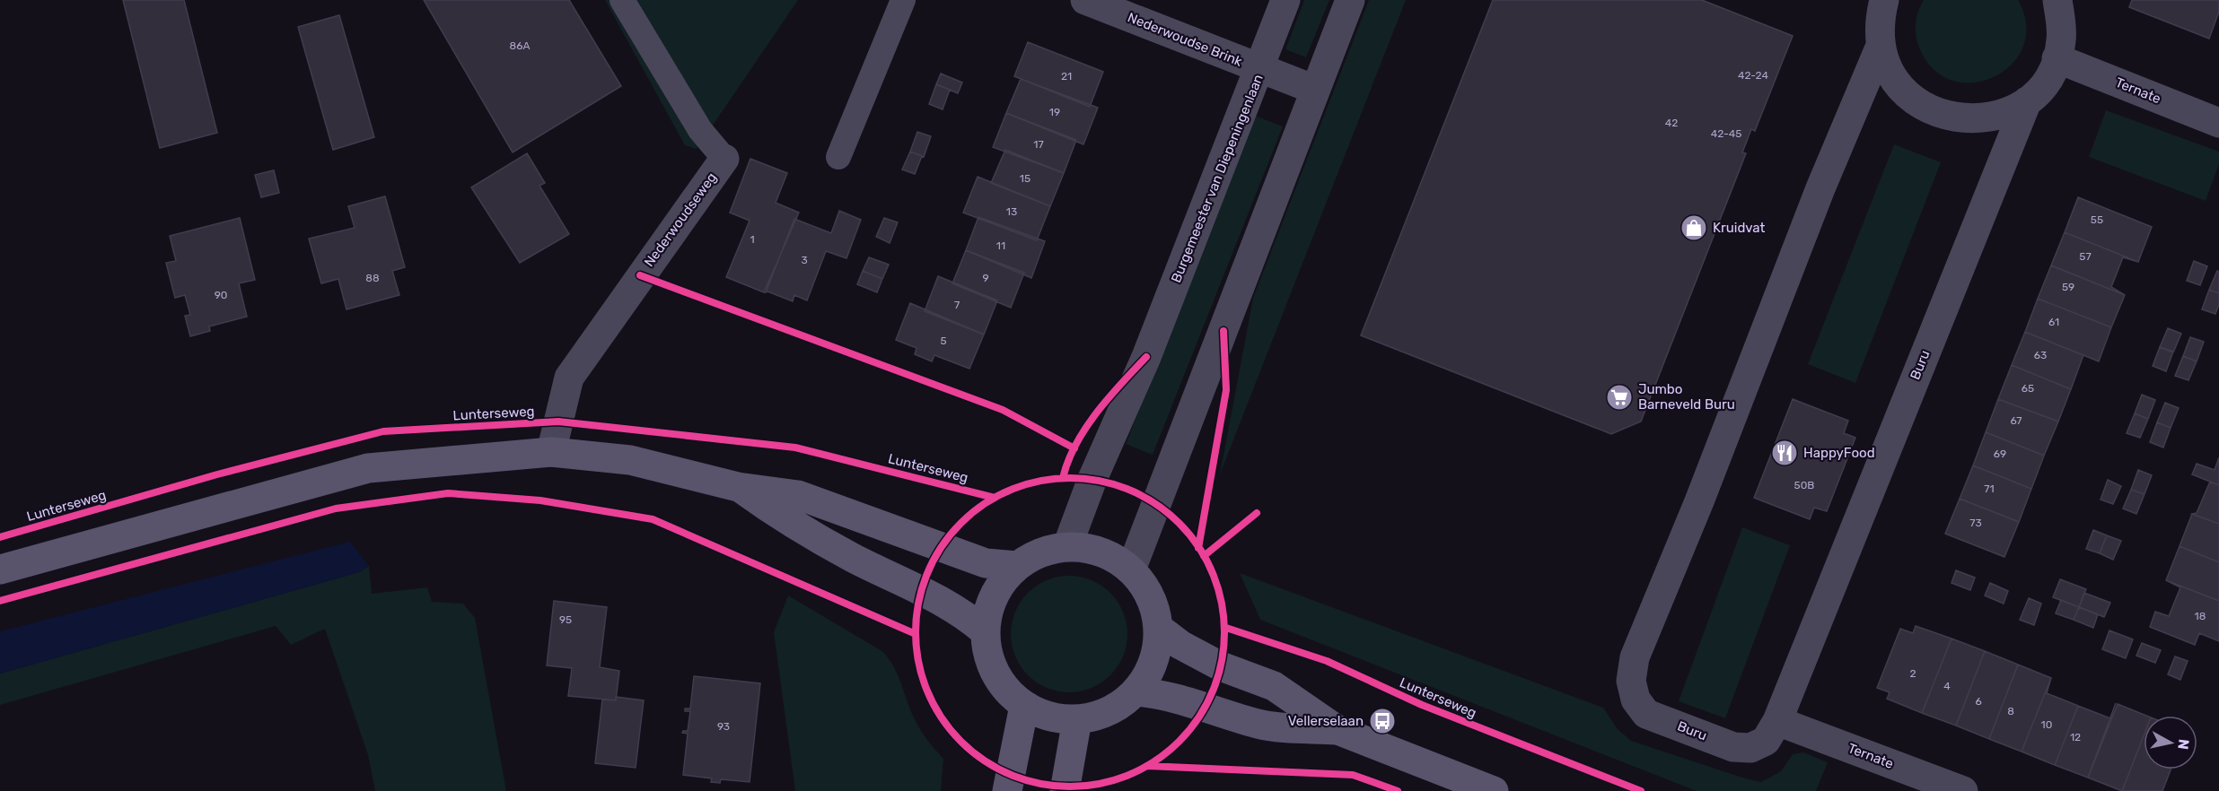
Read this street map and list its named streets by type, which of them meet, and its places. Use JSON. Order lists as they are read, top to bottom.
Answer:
{
  "streets": {
    "street": [
      "Nederwoudse Brink",
      "Ternate",
      "Burgemeester van Diepeningenlaan",
      "Nederwoudseweg",
      "Buru"
    ],
    "cycle path": ["Lunterseweg"]
  },
  "crossings": [
    ["Nederwoudse Brink", "Burgemeester van Diepeningenlaan"],
    ["Ternate", "Buru"]
  ],
  "places": {
    "shop": ["Kruidvat"],
    "supermarket": ["Jumbo Barneveld Buru"],
    "restaurant": ["HappyFood"],
    "bus stop": ["Vellerselaan"]
  },
  "house_numbers": [
    "86A",
    "42-24",
    "21",
    "19",
    "42",
    "42-45",
    "17",
    "15",
    "13",
    "55",
    "1",
    "11",
    "57",
    "3",
    "88",
    "9",
    "59",
    "90",
    "7",
    "61",
    "5",
    "63",
    "65",
    "67",
    "69",
    "50B",
    "71",
    "73",
    "18",
    "95",
    "2",
    "4",
    "6",
    "8",
    "10",
    "93",
    "12"
  ],
  "north": "right"
}
